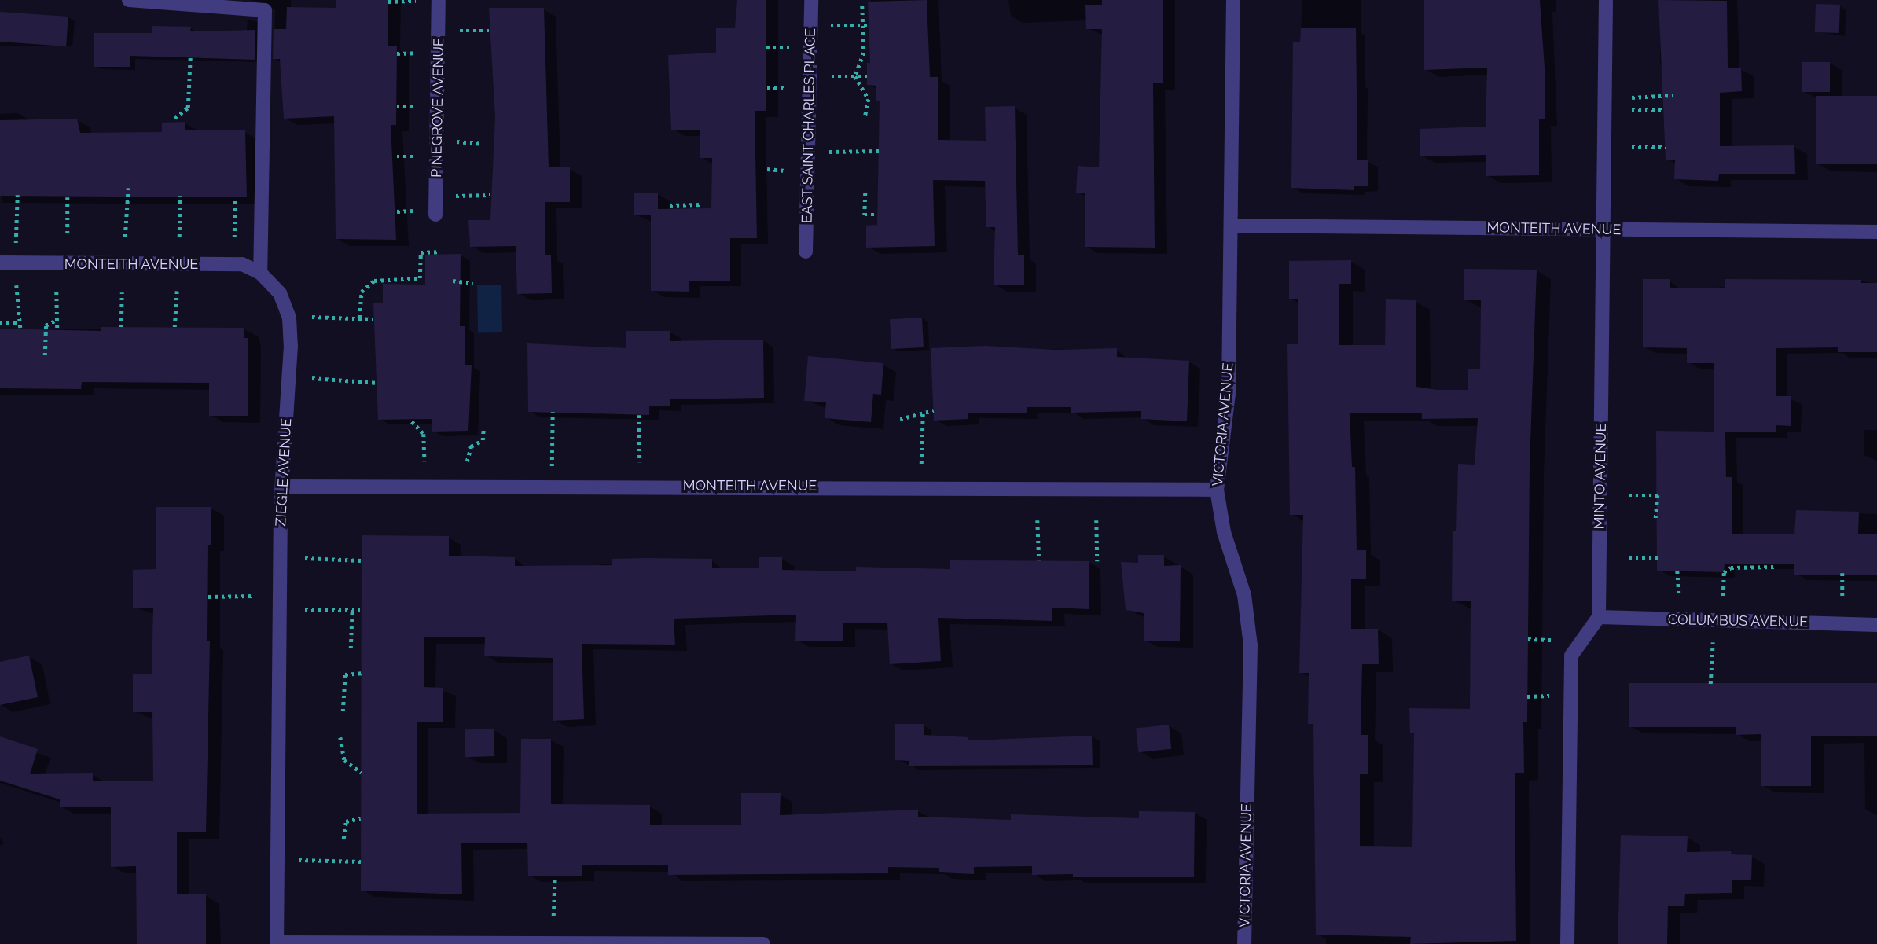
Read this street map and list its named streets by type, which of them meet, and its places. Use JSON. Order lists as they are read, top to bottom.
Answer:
{
  "streets": {
    "street": [
      "PINEGROVE AVENUE",
      "EAST SAINT CHARLES PLACE",
      "MONTEITH AVENUE",
      "VICTORIA AVENUE",
      "ZIEGLE AVENUE",
      "MINTO AVENUE",
      "COLUMBUS AVENUE"
    ]
  },
  "crossings": [
    ["MONTEITH AVENUE", "VICTORIA AVENUE"],
    ["MONTEITH AVENUE", "ZIEGLE AVENUE"],
    ["MONTEITH AVENUE", "MINTO AVENUE"],
    ["MINTO AVENUE", "COLUMBUS AVENUE"]
  ]
}
